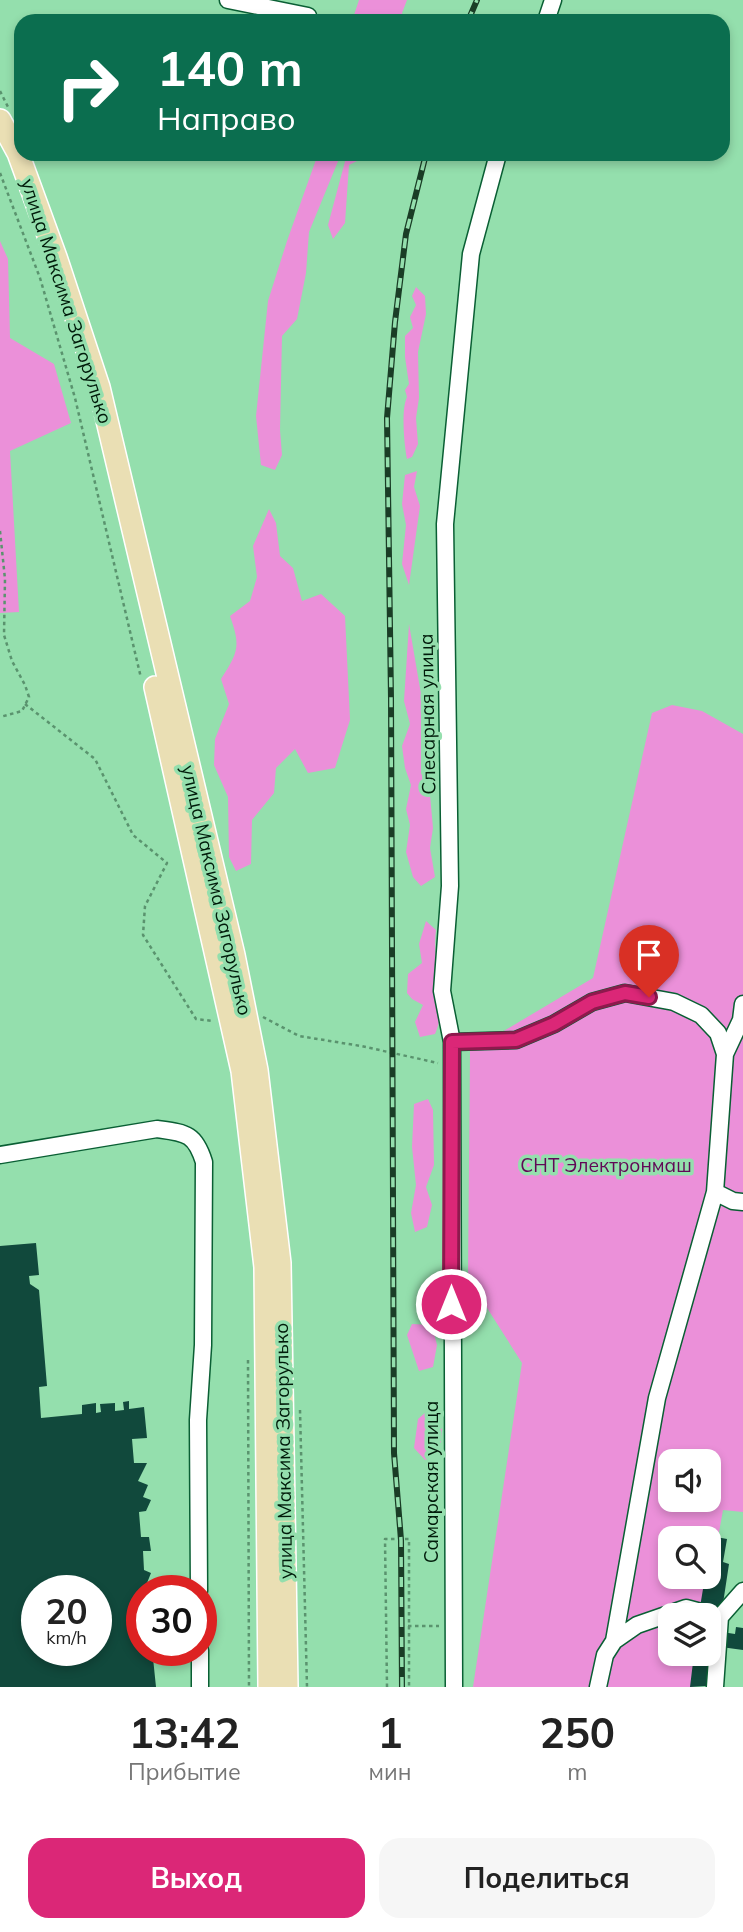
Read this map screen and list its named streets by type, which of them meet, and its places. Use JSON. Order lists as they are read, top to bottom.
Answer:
{
  "streets": {
    "main road": ["улица Максима Загорулько"],
    "street": ["Слесарная улица", "Самарская улица"]
  },
  "crossings": [
    ["Слесарная улица", "Самарская улица"]
  ],
  "parks": ["СНТ Электронмаш"],
  "page": {
    "turn": ["140 m", "Направо"],
    "speed": "20 km/h",
    "limit": "30",
    "eta": [
      "13:42",
      "Прибытие",
      "1",
      "мин",
      "250",
      "m"
    ],
    "buttons": ["Выход", "Поделиться"]
  }
}
